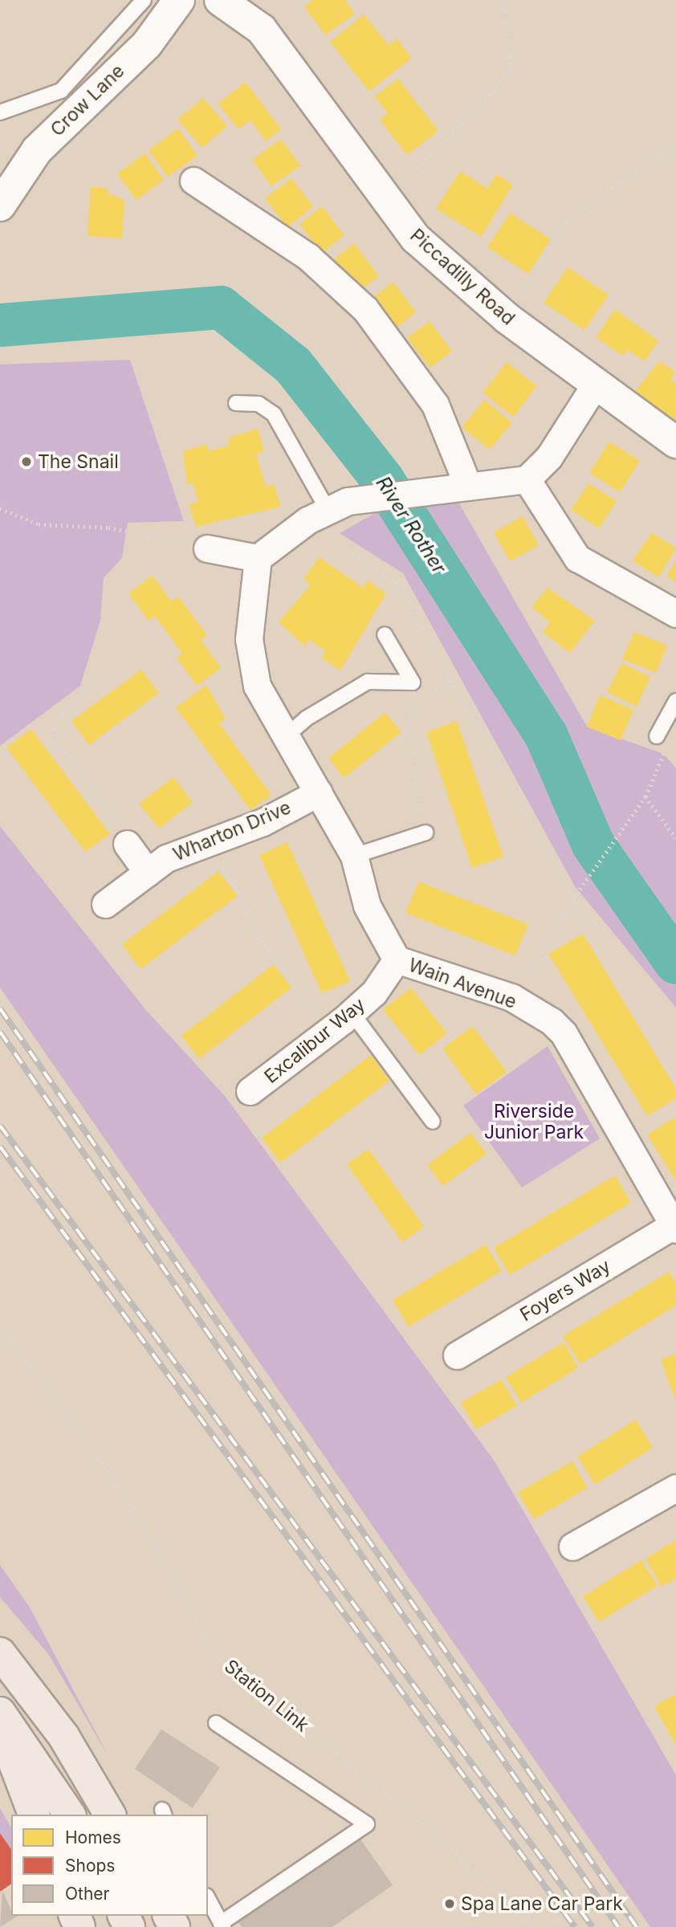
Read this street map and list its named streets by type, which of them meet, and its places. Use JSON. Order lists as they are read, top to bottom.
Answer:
{
  "streets": {
    "street": [
      "Crow Lane",
      "Piccadilly Road",
      "Wharton Drive",
      "Wain Avenue",
      "Excalibur Way",
      "Foyers Way"
    ],
    "path": ["Station Link"]
  },
  "crossings": [
    ["Wharton Drive", "Wain Avenue"],
    ["Wain Avenue", "Excalibur Way"],
    ["Wain Avenue", "Foyers Way"]
  ],
  "water": ["River Rother"],
  "parks": ["Riverside Junior Park"],
  "places": ["The Snail", "Spa Lane Car Park"],
  "legend": ["Homes", "Shops", "Other"]
}
